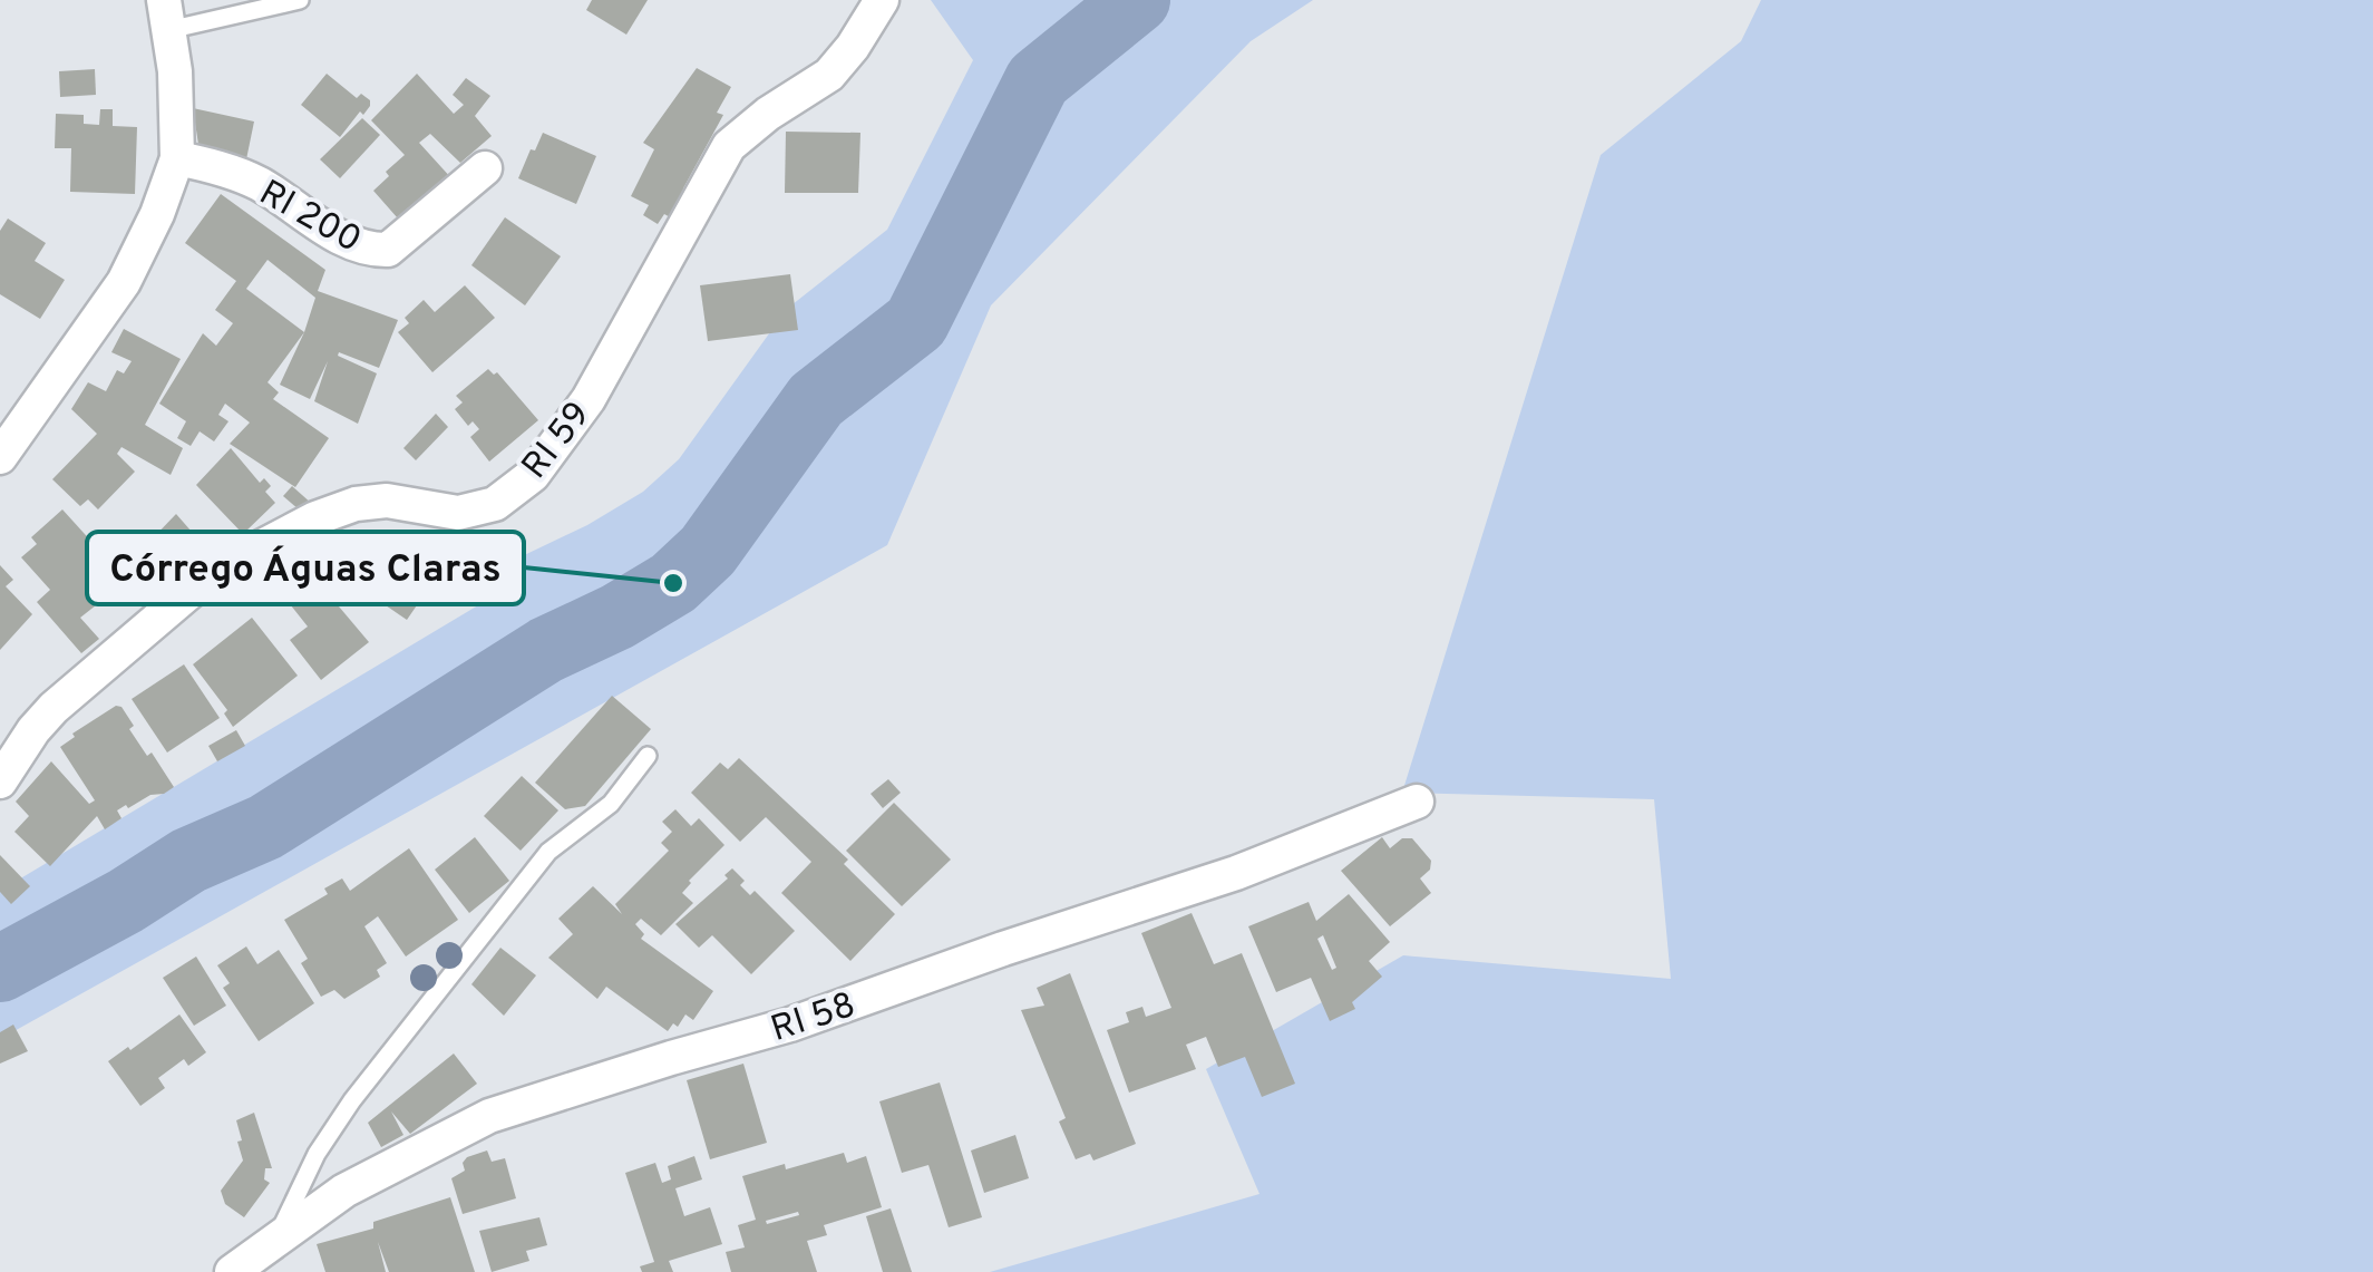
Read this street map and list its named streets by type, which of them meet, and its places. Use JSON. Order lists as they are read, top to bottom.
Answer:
{
  "streets": {
    "street": ["RI 200", "RI 59", "RI 58"]
  },
  "places": ["Córrego Águas Claras"]
}
